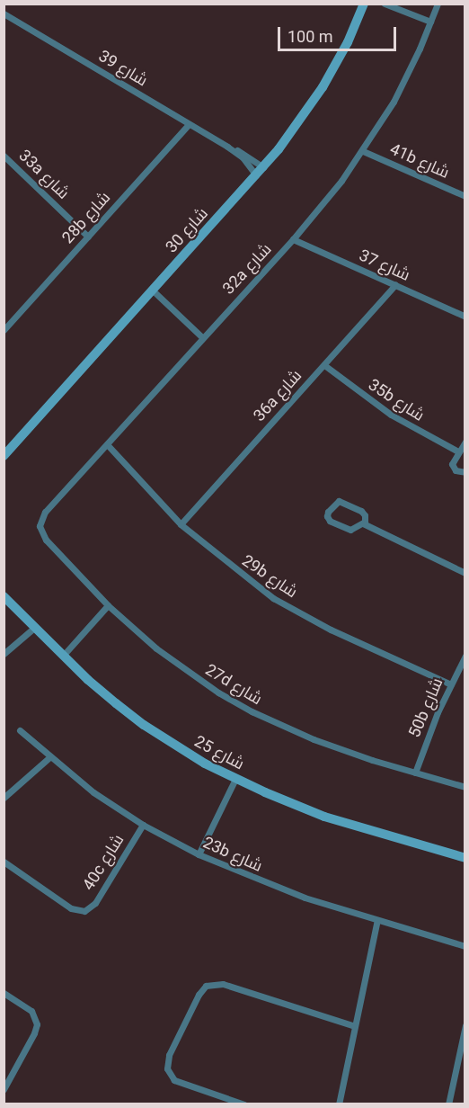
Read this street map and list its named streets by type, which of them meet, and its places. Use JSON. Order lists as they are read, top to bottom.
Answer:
{
  "streets": {
    "street": [
      "شارع 39",
      "41b شارع",
      "33a شارع",
      "28b شارع",
      "شارع 30",
      "شارع 37",
      "32a شارع",
      "36a شارع",
      "35b شارع",
      "29b شارع",
      "27d شارع",
      "50b شارع",
      "شارع 25",
      "23b شارع",
      "40c شارع"
    ]
  },
  "crossings": [
    ["شارع 39", "28b شارع"],
    ["شارع 39", "شارع 30"],
    ["41b شارع", "32a شارع"],
    ["33a شارع", "28b شارع"],
    ["شارع 37", "32a شارع"],
    ["شارع 37", "36a شارع"],
    ["32a شارع", "29b شارع"],
    ["32a شارع", "27d شارع"],
    ["36a شارع", "35b شارع"],
    ["36a شارع", "29b شارع"],
    ["29b شارع", "50b شارع"],
    ["27d شارع", "50b شارع"],
    ["23b شارع", "40c شارع"]
  ],
  "scale_bar": "100 m"
}
